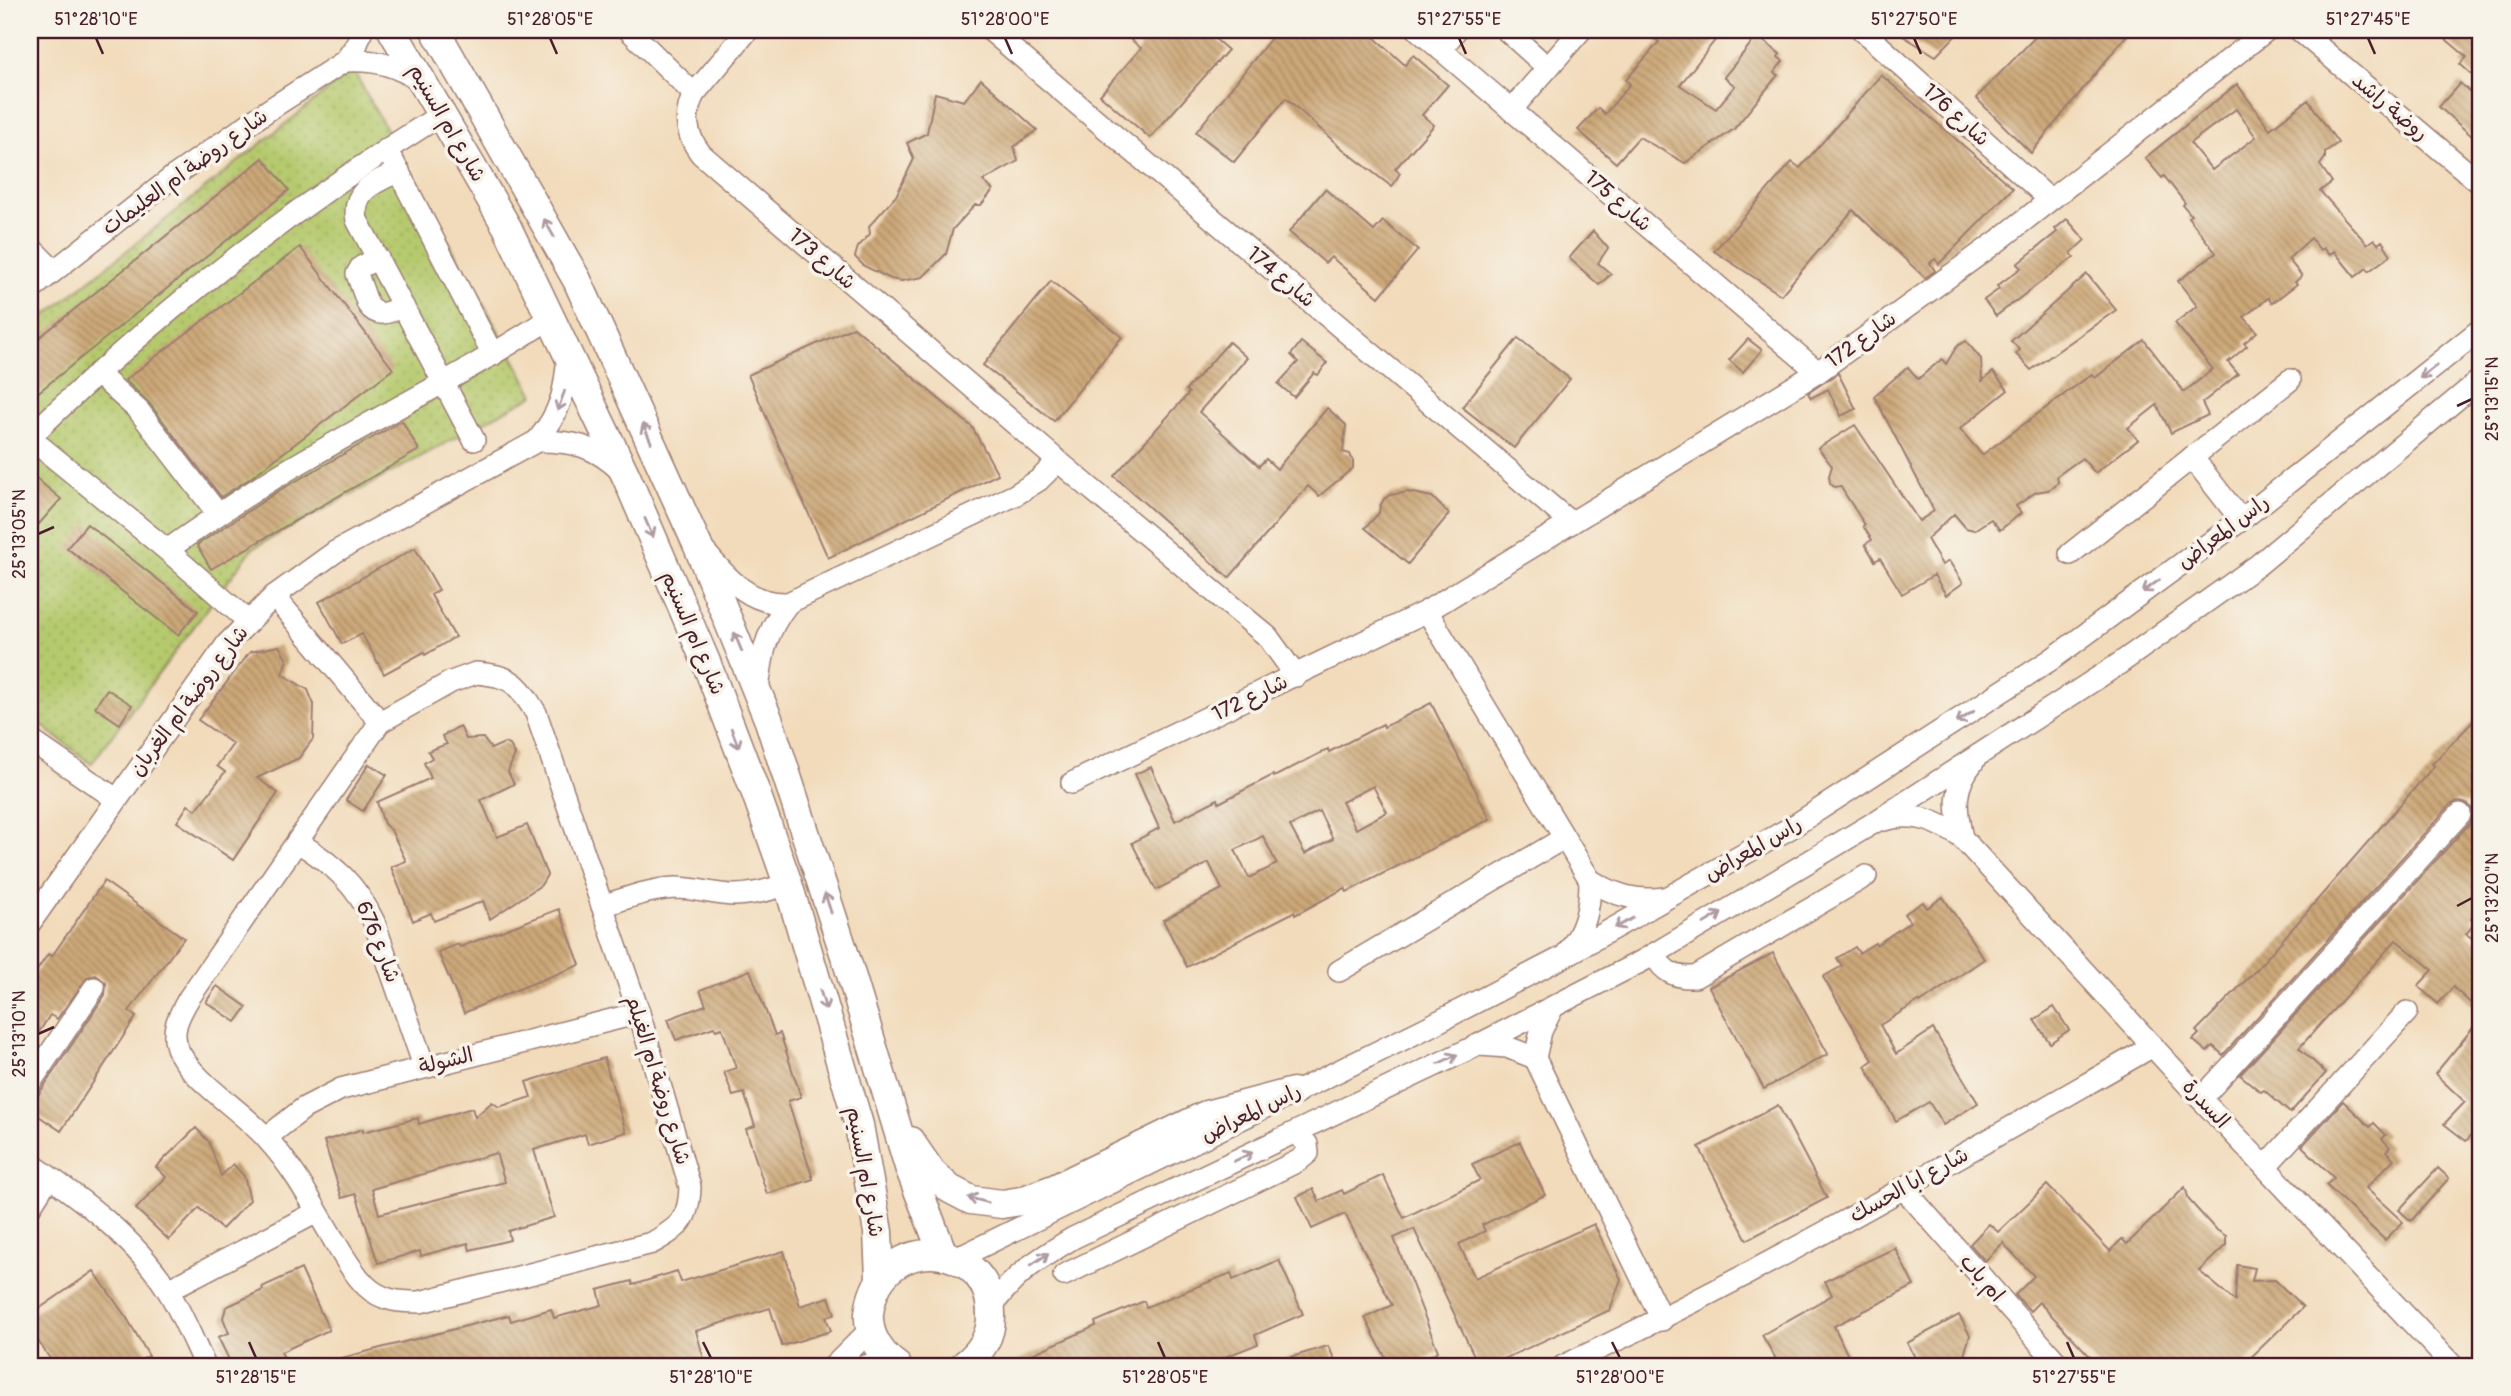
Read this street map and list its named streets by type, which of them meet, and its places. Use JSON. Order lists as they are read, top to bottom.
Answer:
{
  "streets": {
    "main road": ["شارع ام السنيم"],
    "street": [
      "روضة راشد",
      "شارع 176",
      "شارع روضة ام العليمات",
      "شارع 175",
      "شارع 173",
      "شارع 174",
      "شارع 172",
      "راس المعراض",
      "شارع روضة ام الغربان",
      "شارع 676",
      "الشولة",
      "شارع روضة ام الغيلم",
      "السدرة",
      "شارع ابا الحسك",
      "ام باب"
    ]
  },
  "crossings": [
    ["شارع 176", "شارع 172"],
    ["شارع ام السنيم", "راس المعراض"],
    ["شارع ام السنيم", "شارع روضة ام الغربان"],
    ["شارع 175", "شارع 172"],
    ["شارع 173", "شارع 172"],
    ["شارع 174", "شارع 172"],
    ["راس المعراض", "السدرة"],
    ["شارع 676", "الشولة"],
    ["شارع 676", "شارع روضة ام الغيلم"],
    ["الشولة", "شارع روضة ام الغيلم"],
    ["السدرة", "شارع ابا الحسك"],
    ["شارع ابا الحسك", "ام باب"]
  ],
  "coordinates": [
    "51°28'10\"E",
    "51°28'05\"E",
    "51°28'00\"E",
    "51°27'55\"E",
    "51°27'50\"E",
    "51°27'45\"E",
    "25°13'15\"N",
    "25°13'05\"N",
    "25°13'20\"N",
    "25°13'10\"N",
    "51°28'15\"E"
  ]
}
